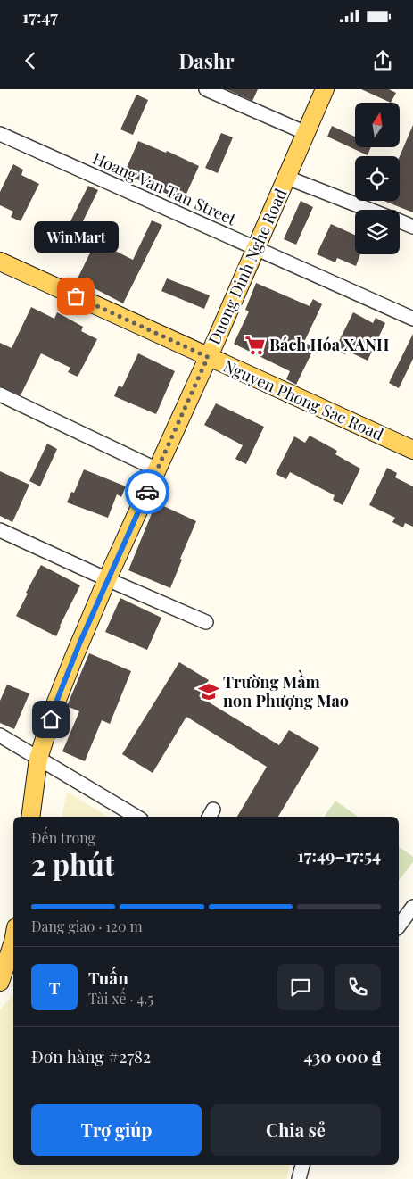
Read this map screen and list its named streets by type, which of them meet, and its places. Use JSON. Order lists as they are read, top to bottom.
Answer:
{
  "streets": {
    "main road": ["Duong Dinh Nghe Road", "Nguyen Phong Sac Road"],
    "street": ["Hoang Van Tan Street"]
  },
  "crossings": [
    ["Hoang Van Tan Street", "Duong Dinh Nghe Road"],
    ["Duong Dinh Nghe Road", "Nguyen Phong Sac Road"]
  ],
  "places": {
    "other": ["WinMart"],
    "supermarket": ["Bách Hóa XANH"],
    "school or university": ["Trường Mầm non Phượng Mao"]
  },
  "north": "top",
  "page": {
    "status": "17:47",
    "header": "Dashr",
    "bubble": "WinMart",
    "heading": ["2 phút", "Đến trong", "17:49–17:54"],
    "panel": [
      "Tuấn",
      "Tài xế · 4.5",
      "Đơn hàng #2782",
      "430 000 ₫"
    ],
    "bar": "Đang giao · 120 m",
    "round": "T",
    "buttons": ["Trợ giúp", "Chia sẻ"]
  }
}
